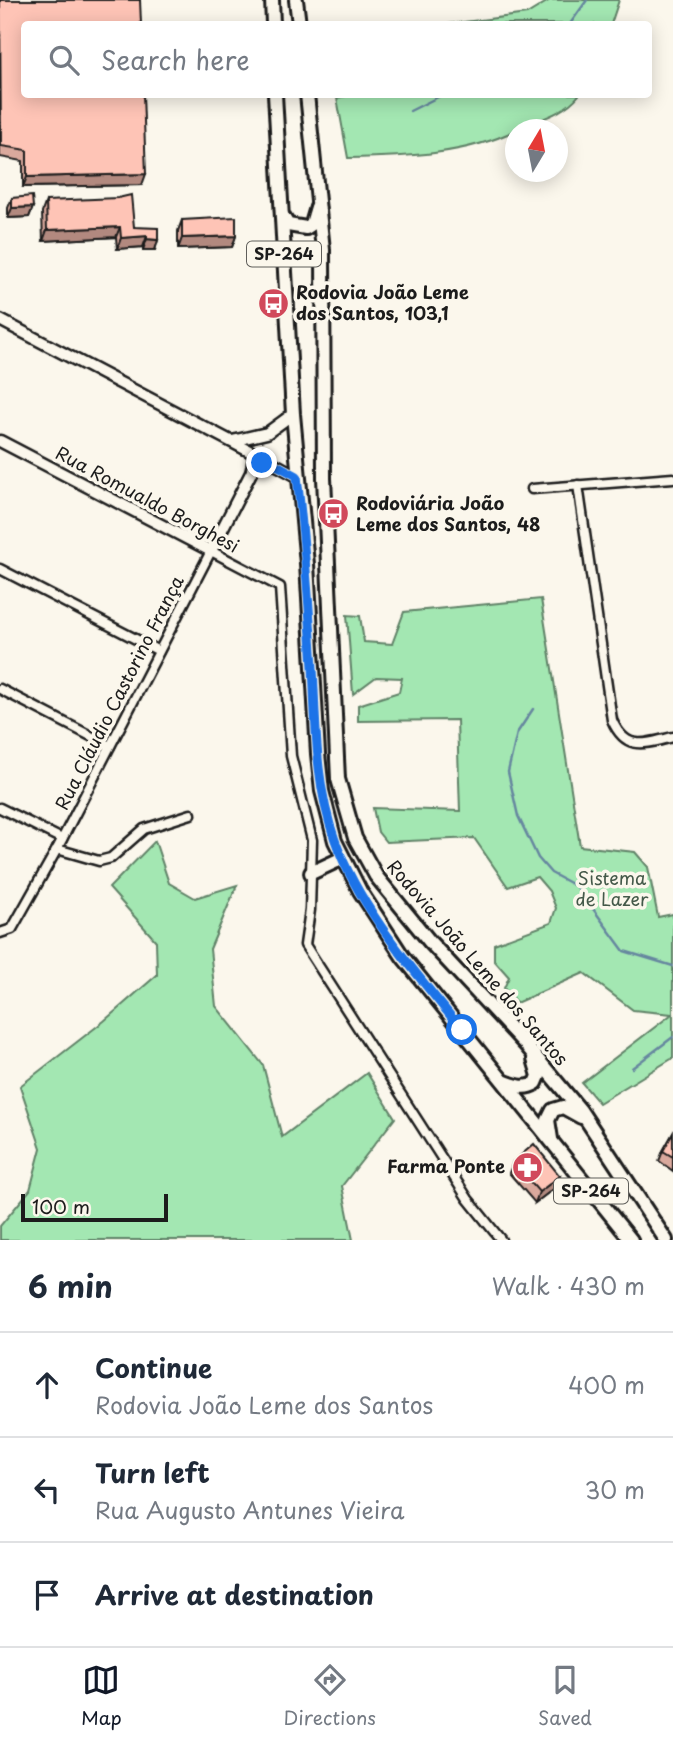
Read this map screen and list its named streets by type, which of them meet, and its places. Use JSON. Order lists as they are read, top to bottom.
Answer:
{
  "streets": {
    "main road": ["SP-264", "Rodovia João Leme dos Santos"],
    "street": ["Rua Romualdo Borghesi", "Rua Cláudio Castorino França"]
  },
  "crossings": [
    ["Rua Romualdo Borghesi", "Rua Cláudio Castorino França"]
  ],
  "parks": ["Sistema de Lazer"],
  "places": {
    "bus stop": ["Rodovia João Leme dos Santos, 103,1", "Rodoviária João Leme dos Santos, 48"],
    "pharmacy": ["Farma Ponte"]
  },
  "scale_bar": "100 m",
  "north": "top",
  "page": {
    "search": "Search here",
    "scale": "100 m",
    "heading": ["6 min", "Walk · 430 m"],
    "list": [
      ["Continue", "Rodovia João Leme dos Santos", "400 m"],
      ["Turn left", "Rua Augusto Antunes Vieira", "30 m"],
      "Arrive at destination"
    ],
    "nav": ["Map", "Directions", "Saved"]
  }
}
